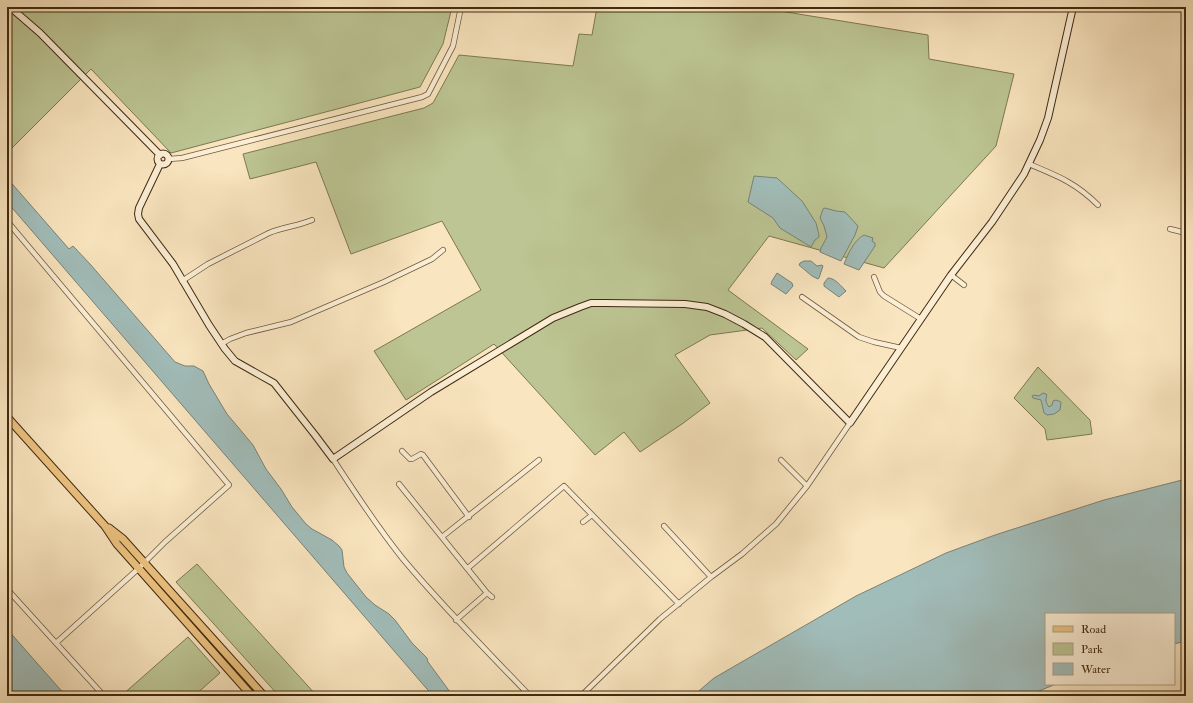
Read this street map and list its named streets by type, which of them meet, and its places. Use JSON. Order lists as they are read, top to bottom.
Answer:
{
  "legend": ["Road", "Park", "Water"]
}
